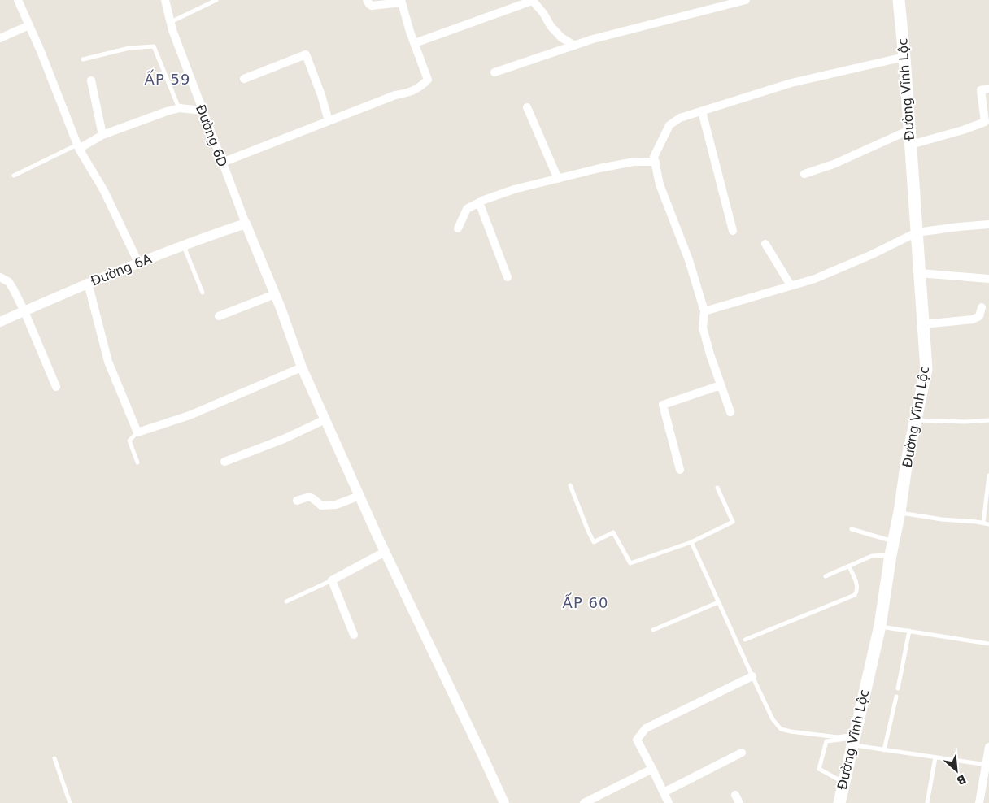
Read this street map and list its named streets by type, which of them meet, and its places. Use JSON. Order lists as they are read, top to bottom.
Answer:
{
  "streets": {
    "main road": ["Đường Vĩnh Lộc"],
    "street": ["Đường 6D", "Đường 6A"]
  },
  "crossings": [
    ["Đường 6D", "Đường 6A"]
  ],
  "districts": ["ẤP 59", "ẤP 60"],
  "north": "bottom right"
}
